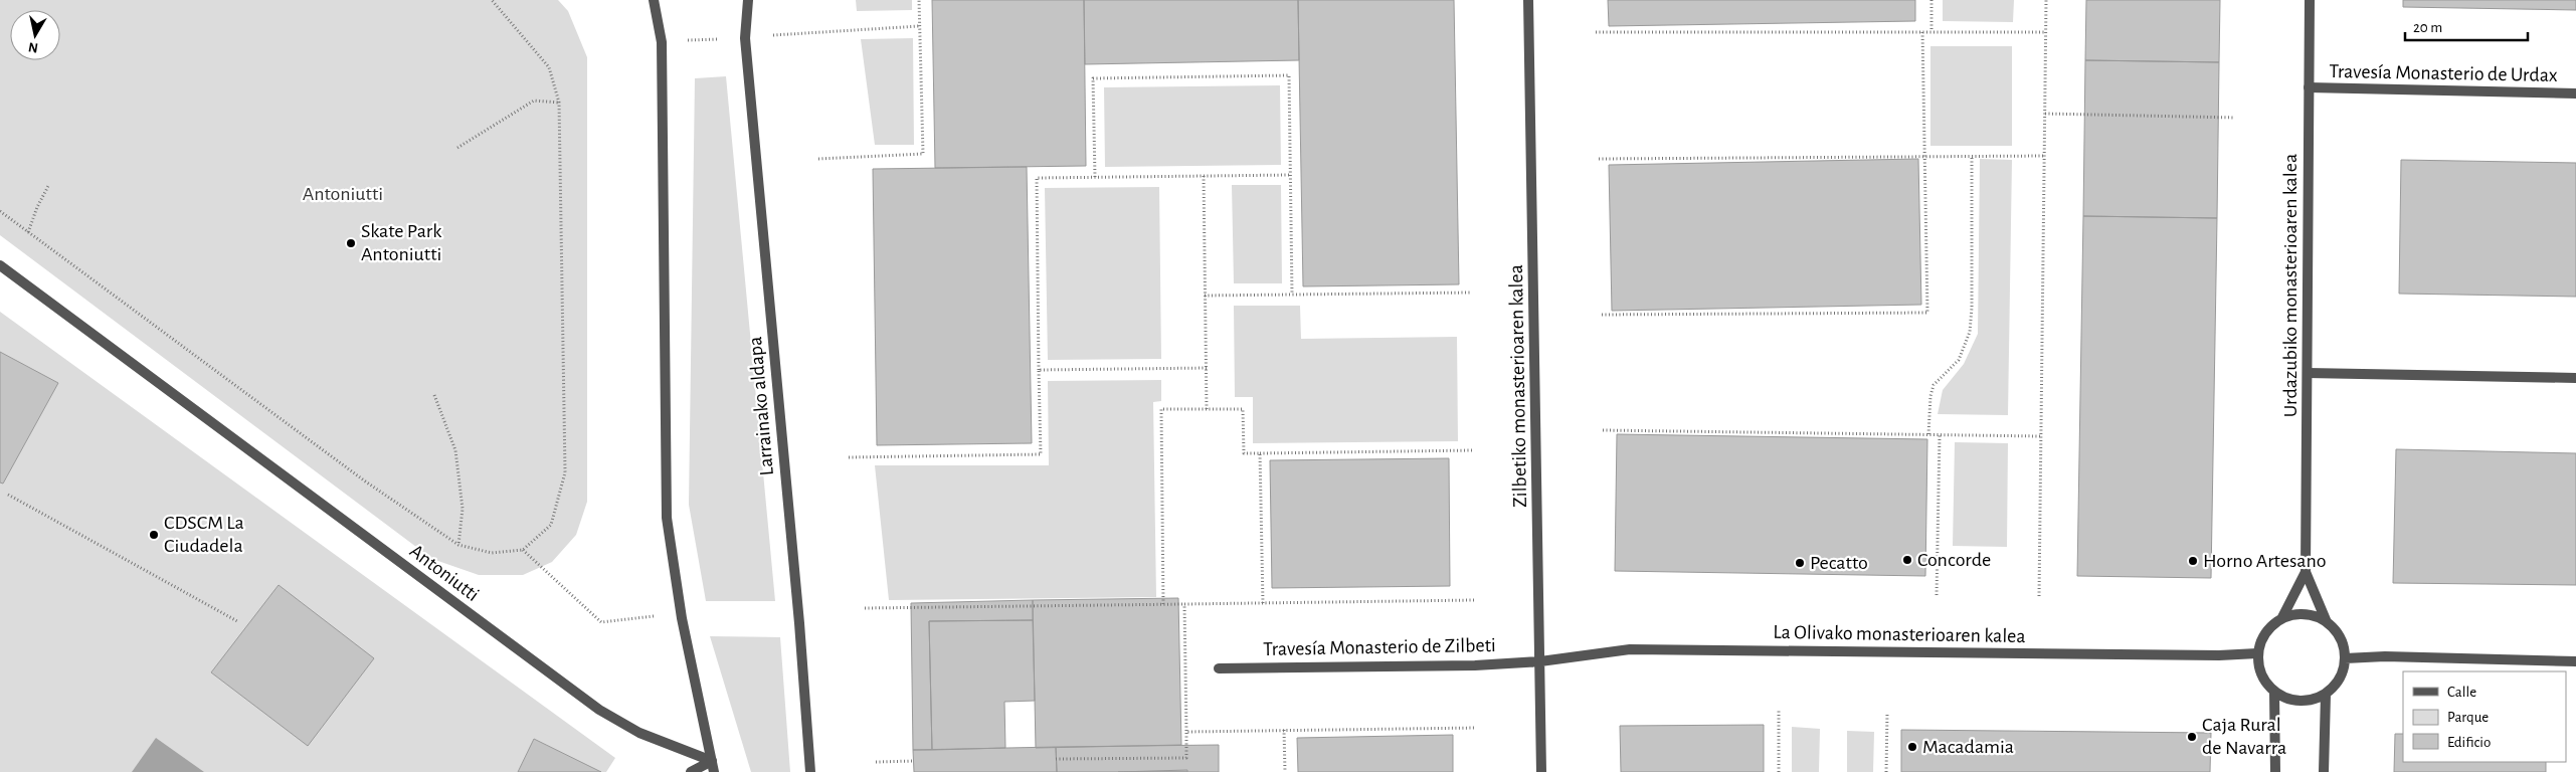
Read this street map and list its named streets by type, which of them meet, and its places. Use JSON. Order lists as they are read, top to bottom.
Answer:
{
  "streets": {
    "street": [
      "Travesía Monasterio de Urdax",
      "Urdazubiko monasterioaren kalea",
      "Zilbetiko monasterioaren kalea",
      "Larrainako aldapa",
      "Antoniutti",
      "La Olivako monasterioaren kalea",
      "Travesía Monasterio de Zilbeti"
    ]
  },
  "crossings": [
    ["Travesía Monasterio de Urdax", "Urdazubiko monasterioaren kalea"],
    ["Urdazubiko monasterioaren kalea", "La Olivako monasterioaren kalea"],
    ["Zilbetiko monasterioaren kalea", "La Olivako monasterioaren kalea"],
    ["Zilbetiko monasterioaren kalea", "Travesía Monasterio de Zilbeti"],
    ["La Olivako monasterioaren kalea", "Travesía Monasterio de Zilbeti"]
  ],
  "parks": ["Antoniutti"],
  "places": [
    "Skate Park Antoniutti",
    "CDSCM La Ciudadela",
    "Concorde",
    "Horno Artesano",
    "Pecatto",
    "Caja Rural de Navarra",
    "Macadamia"
  ],
  "legend": ["Calle", "Parque", "Edificio"],
  "scale_bar": "20 m",
  "north": "bottom"
}
